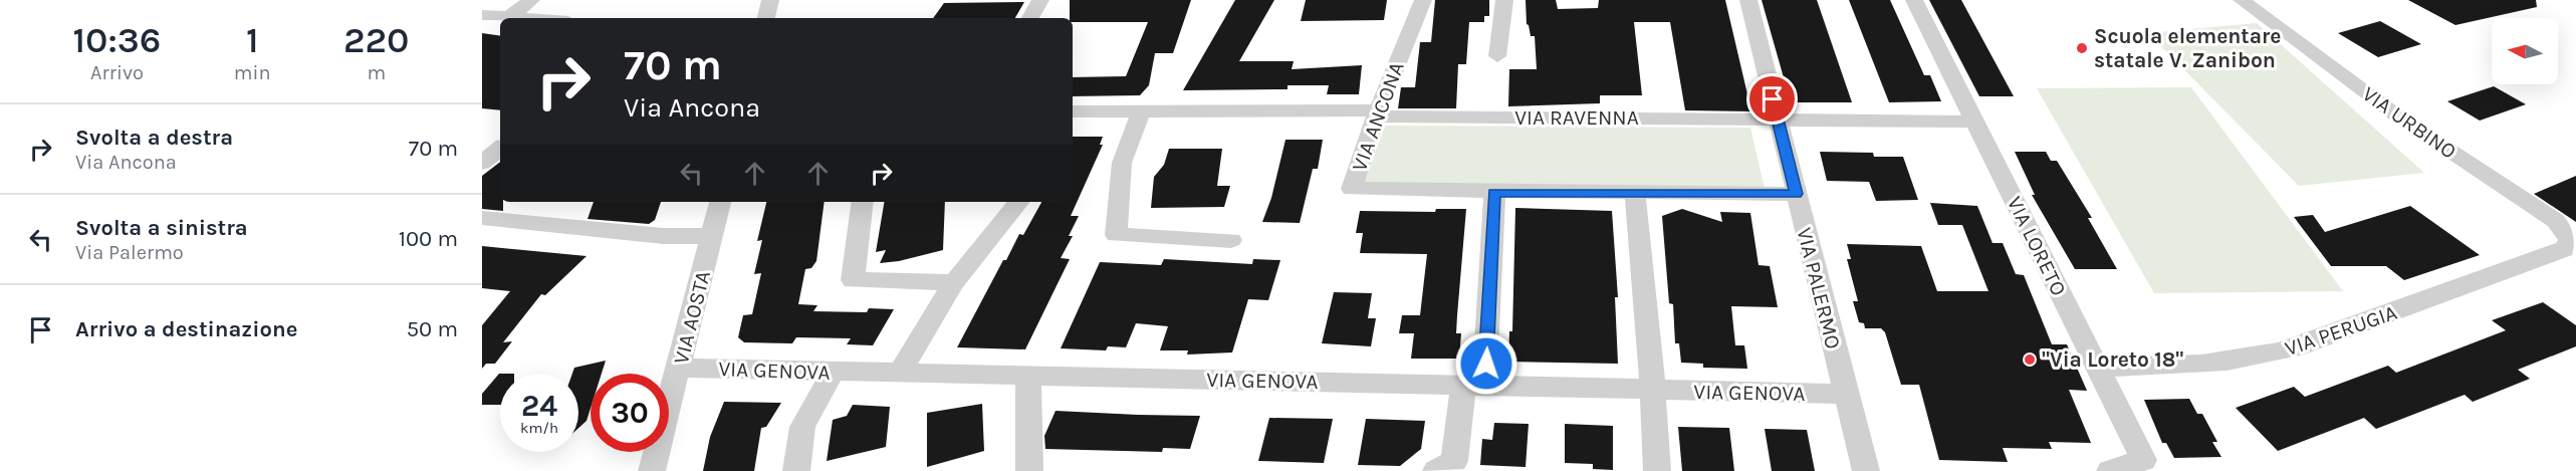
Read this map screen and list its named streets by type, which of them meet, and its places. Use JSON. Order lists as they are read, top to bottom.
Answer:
{
  "streets": {
    "street": [
      "VIA ANCONA",
      "VIA RAVENNA",
      "VIA URBINO",
      "VIA LORETO",
      "VIA PALERMO",
      "VIA AOSTA",
      "VIA PERUGIA",
      "VIA GENOVA"
    ]
  },
  "crossings": [
    ["VIA ANCONA", "VIA RAVENNA"],
    ["VIA ANCONA", "VIA PALERMO"],
    ["VIA RAVENNA", "VIA LORETO"],
    ["VIA RAVENNA", "VIA PALERMO"],
    ["VIA URBINO", "VIA PERUGIA"],
    ["VIA LORETO", "VIA PERUGIA"],
    ["VIA PALERMO", "VIA GENOVA"],
    ["VIA AOSTA", "VIA GENOVA"]
  ],
  "places": ["Scuola elementare statale V. Zanibon", "\"Via Loreto 18\""],
  "north": "left",
  "page": {
    "eta": [
      "10:36",
      "Arrivo",
      "1",
      "min",
      "220",
      "m"
    ],
    "turn": ["70 m", "Via Ancona"],
    "list": [
      {
        "name": "Svolta a destra",
        "note": "Via Ancona",
        "value": "70 m"
      },
      {
        "name": "Svolta a sinistra",
        "note": "Via Palermo",
        "value": "100 m"
      },
      {
        "name": "Arrivo a destinazione",
        "value": "50 m"
      }
    ],
    "speed": "24 km/h",
    "limit": "30"
  }
}
